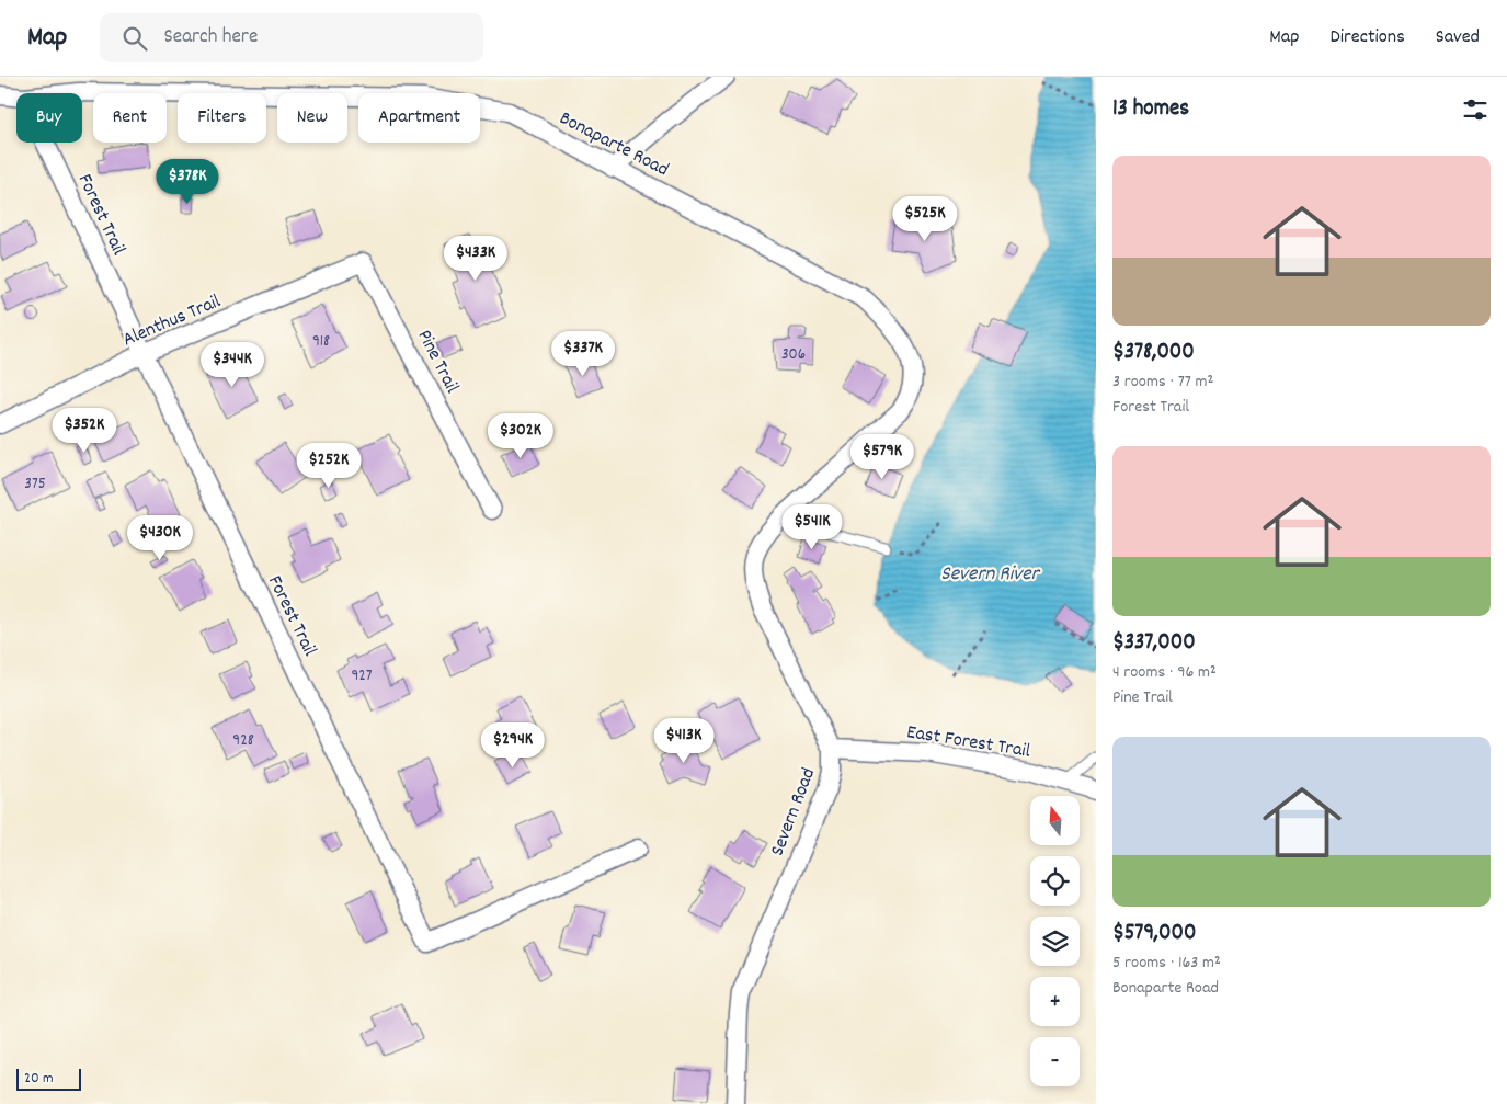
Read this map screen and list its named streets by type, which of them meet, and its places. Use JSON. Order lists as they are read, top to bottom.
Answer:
{
  "streets": {
    "street": [
      "Bonaparte Road",
      "Forest Trail",
      "Alenthus Trail",
      "Pine Trail",
      "East Forest Trail",
      "Severn Road"
    ]
  },
  "crossings": [
    ["Bonaparte Road", "Severn Road"],
    ["Forest Trail", "Alenthus Trail"],
    ["Alenthus Trail", "Pine Trail"],
    ["East Forest Trail", "Severn Road"]
  ],
  "water": ["Severn River"],
  "house_numbers": [
    "918",
    "306",
    "375",
    "927",
    "928"
  ],
  "scale_bar": "20 m",
  "north": "top",
  "page": {
    "header": "Map",
    "search": "Search here",
    "nav": ["Map", "Directions", "Saved"],
    "heading": "13 homes",
    "chip": [
      "Buy",
      "Rent",
      "Filters",
      "New",
      "Apartment"
    ],
    "list": [
      {
        "name": "$378,000",
        "note": "3 rooms · 77 m² · Forest Trail"
      },
      {
        "name": "$337,000",
        "note": "4 rooms · 96 m² · Pine Trail"
      },
      {
        "name": "$579,000",
        "note": "5 rooms · 163 m² · Bonaparte Road"
      }
    ],
    "price": [
      "$378K",
      "$525K",
      "$433K",
      "$337K",
      "$344K",
      "$352K",
      "$302K",
      "$579K",
      "$252K",
      "$541K",
      "$430K",
      "$413K",
      "$294K"
    ],
    "map_buttons": ["+", "−"],
    "scale": "20 m"
  }
}
